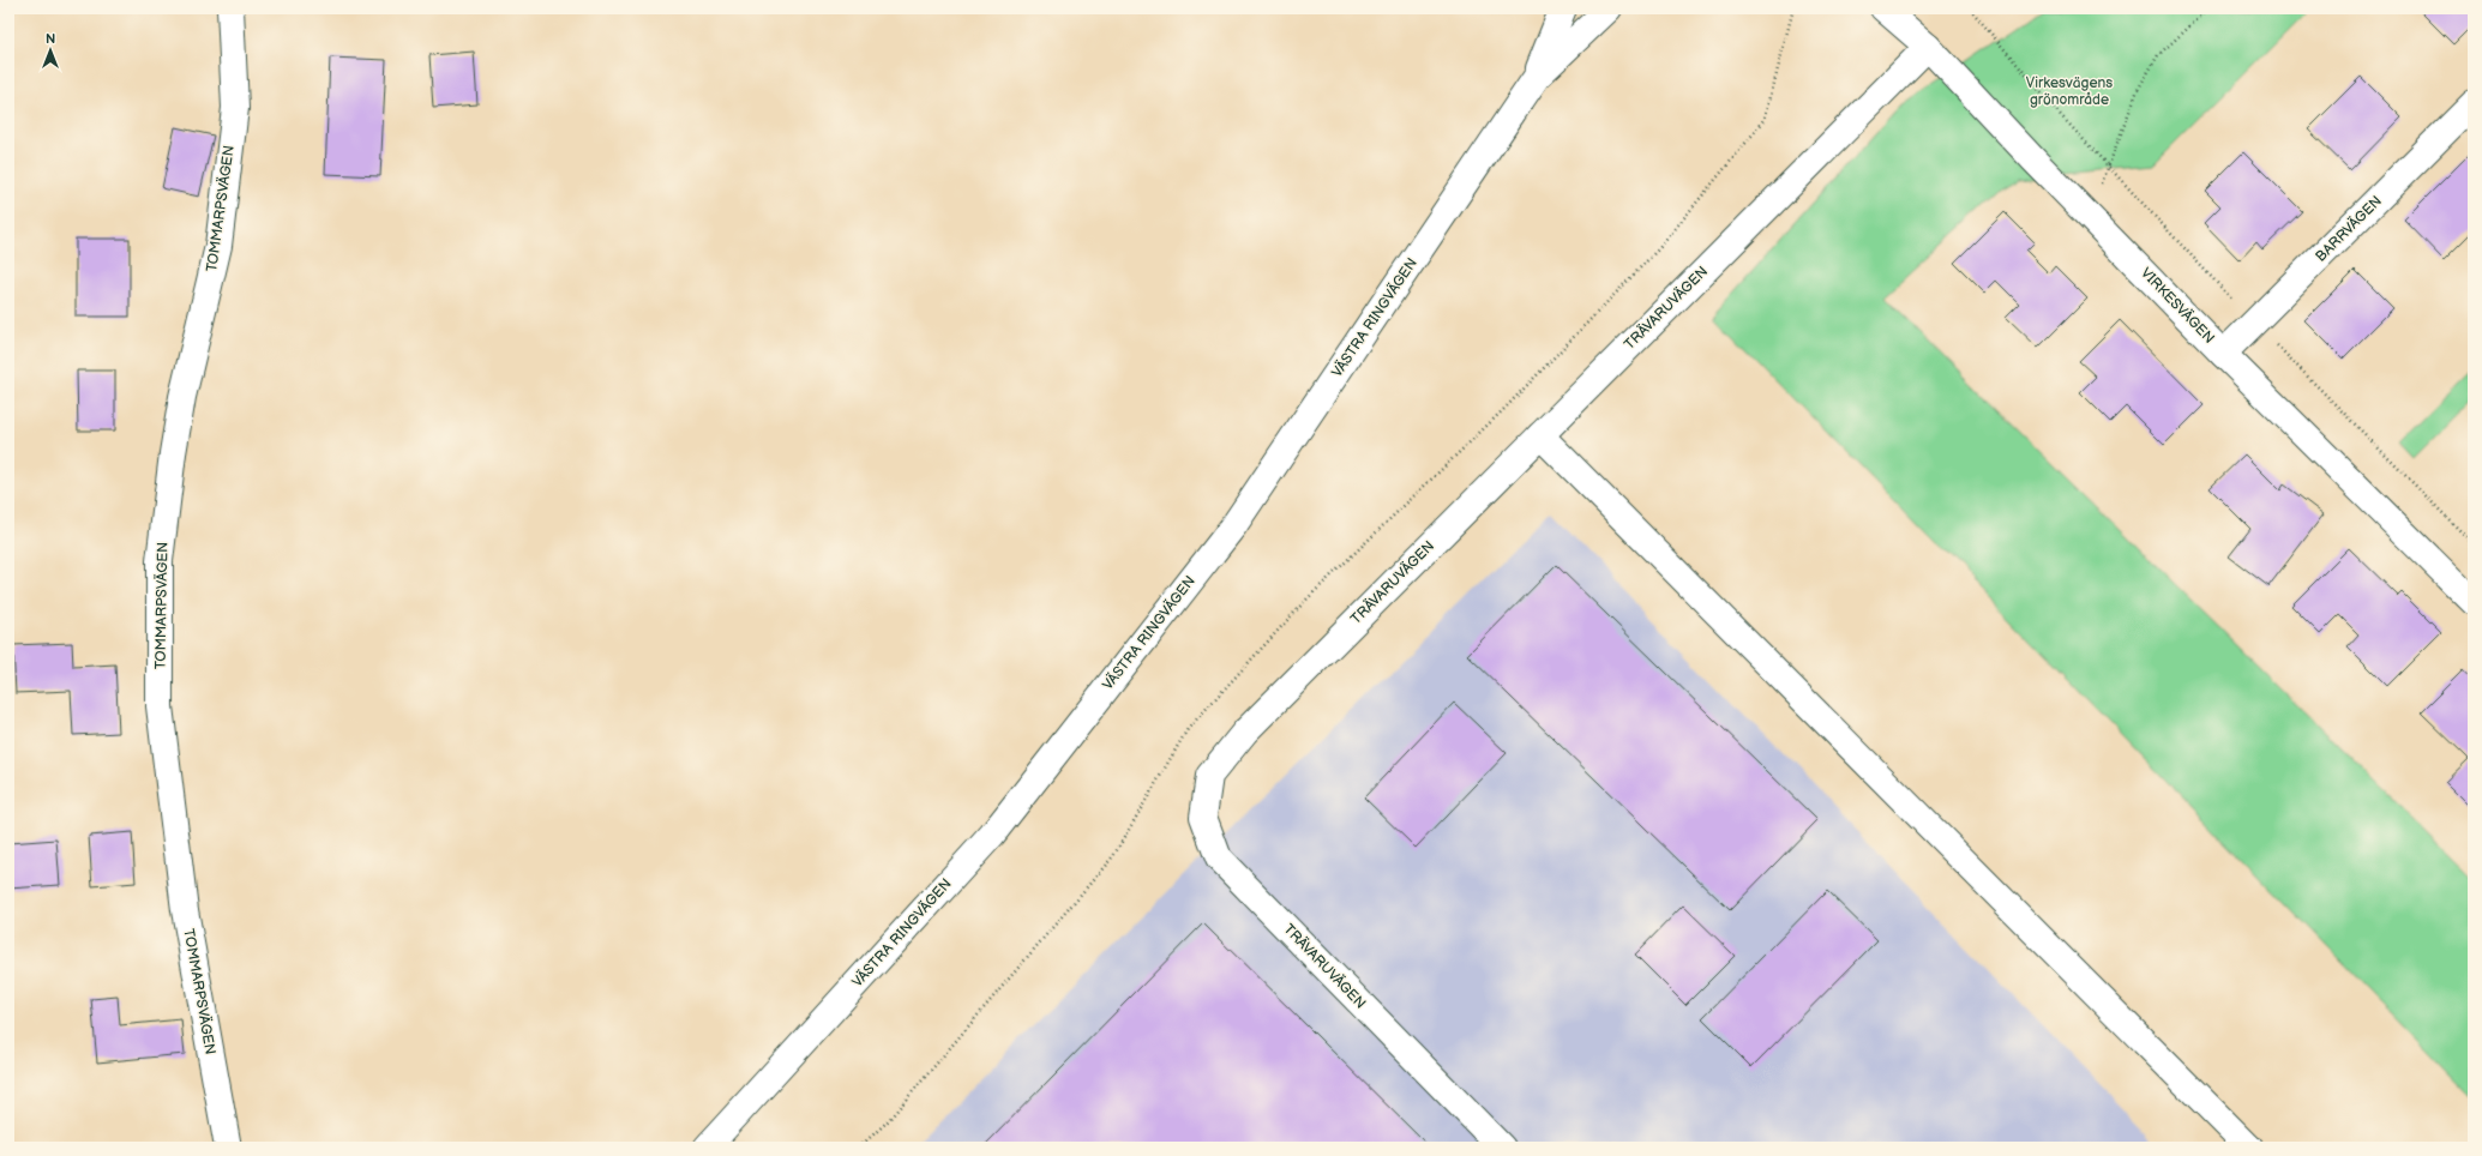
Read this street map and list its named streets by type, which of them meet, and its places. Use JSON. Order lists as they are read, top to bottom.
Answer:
{
  "streets": {
    "street": [
      "TOMMARPSVÄGEN",
      "BARRVÄGEN",
      "VIRKESVÄGEN",
      "TRÄVARUVÄGEN",
      "VÄSTRA RINGVÄGEN"
    ]
  },
  "crossings": [
    ["BARRVÄGEN", "VIRKESVÄGEN"],
    ["VIRKESVÄGEN", "TRÄVARUVÄGEN"]
  ],
  "parks": ["Virkesvägens grönområde"],
  "north": "top"
}
